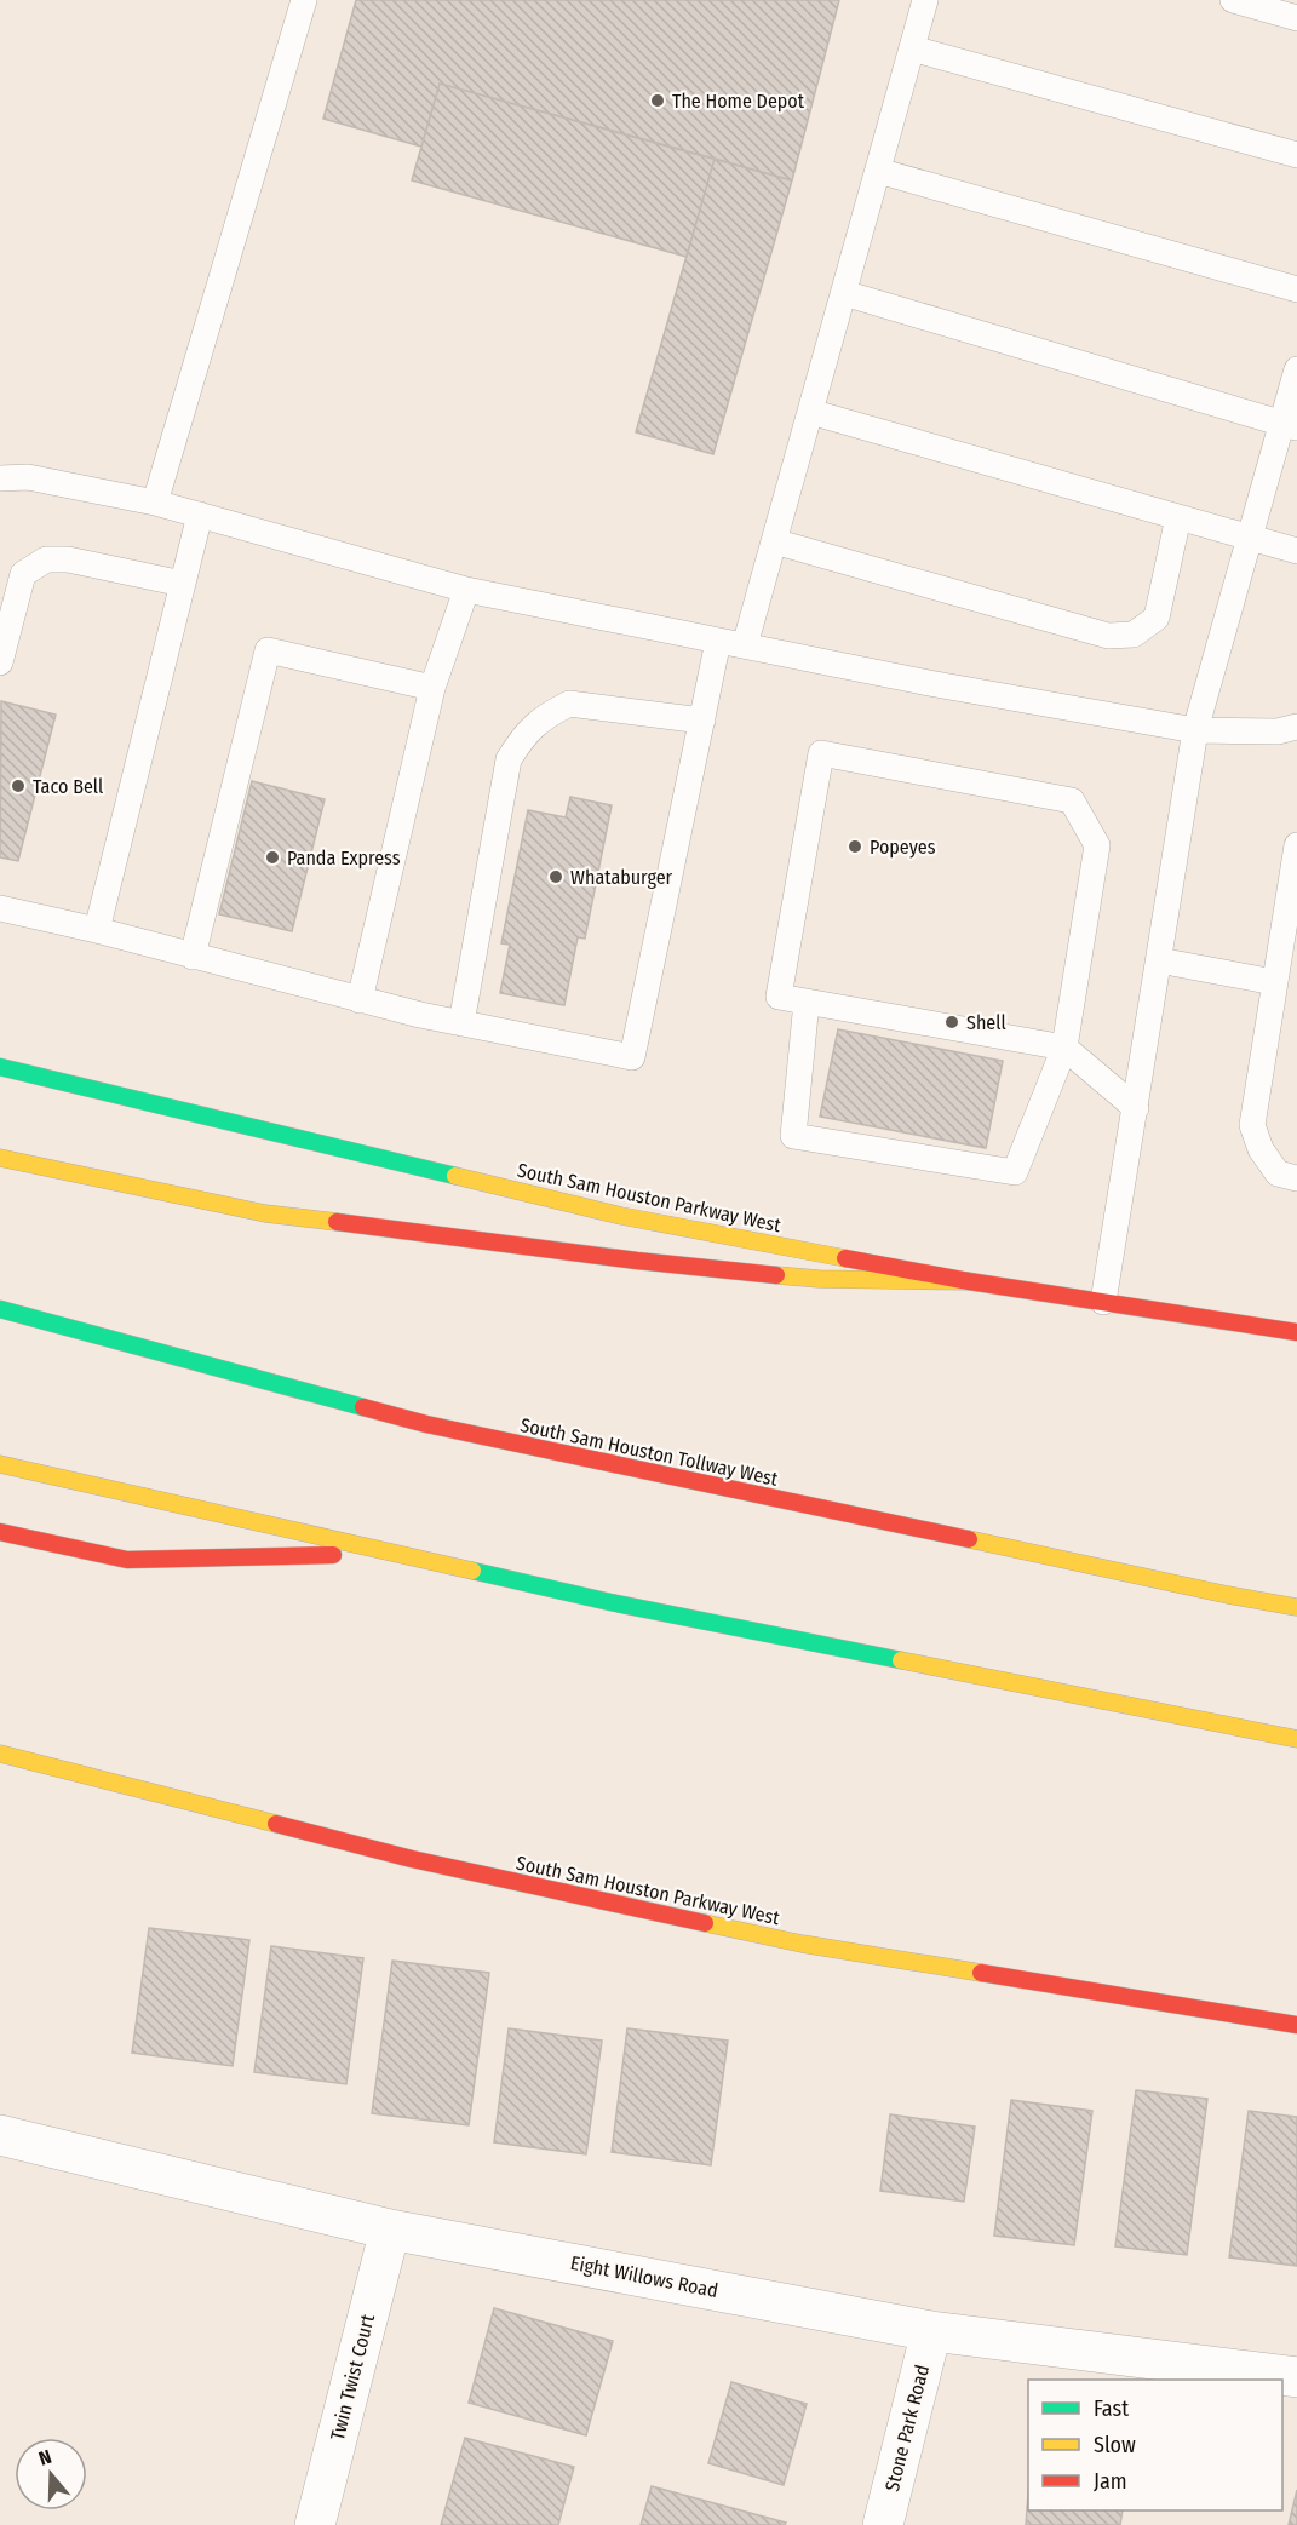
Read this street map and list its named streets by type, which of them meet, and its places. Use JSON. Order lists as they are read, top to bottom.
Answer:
{
  "streets": {
    "main road": ["South Sam Houston Parkway West", "South Sam Houston Tollway West"],
    "street": ["Eight Willows Road", "Twin Twist Court", "Stone Park Road"]
  },
  "crossings": [
    ["Eight Willows Road", "Twin Twist Court"],
    ["Eight Willows Road", "Stone Park Road"]
  ],
  "places": [
    "The Home Depot",
    "Taco Bell",
    "Popeyes",
    "Panda Express",
    "Whataburger",
    "Shell"
  ],
  "legend": ["Fast", "Slow", "Jam"],
  "north": "top"
}
